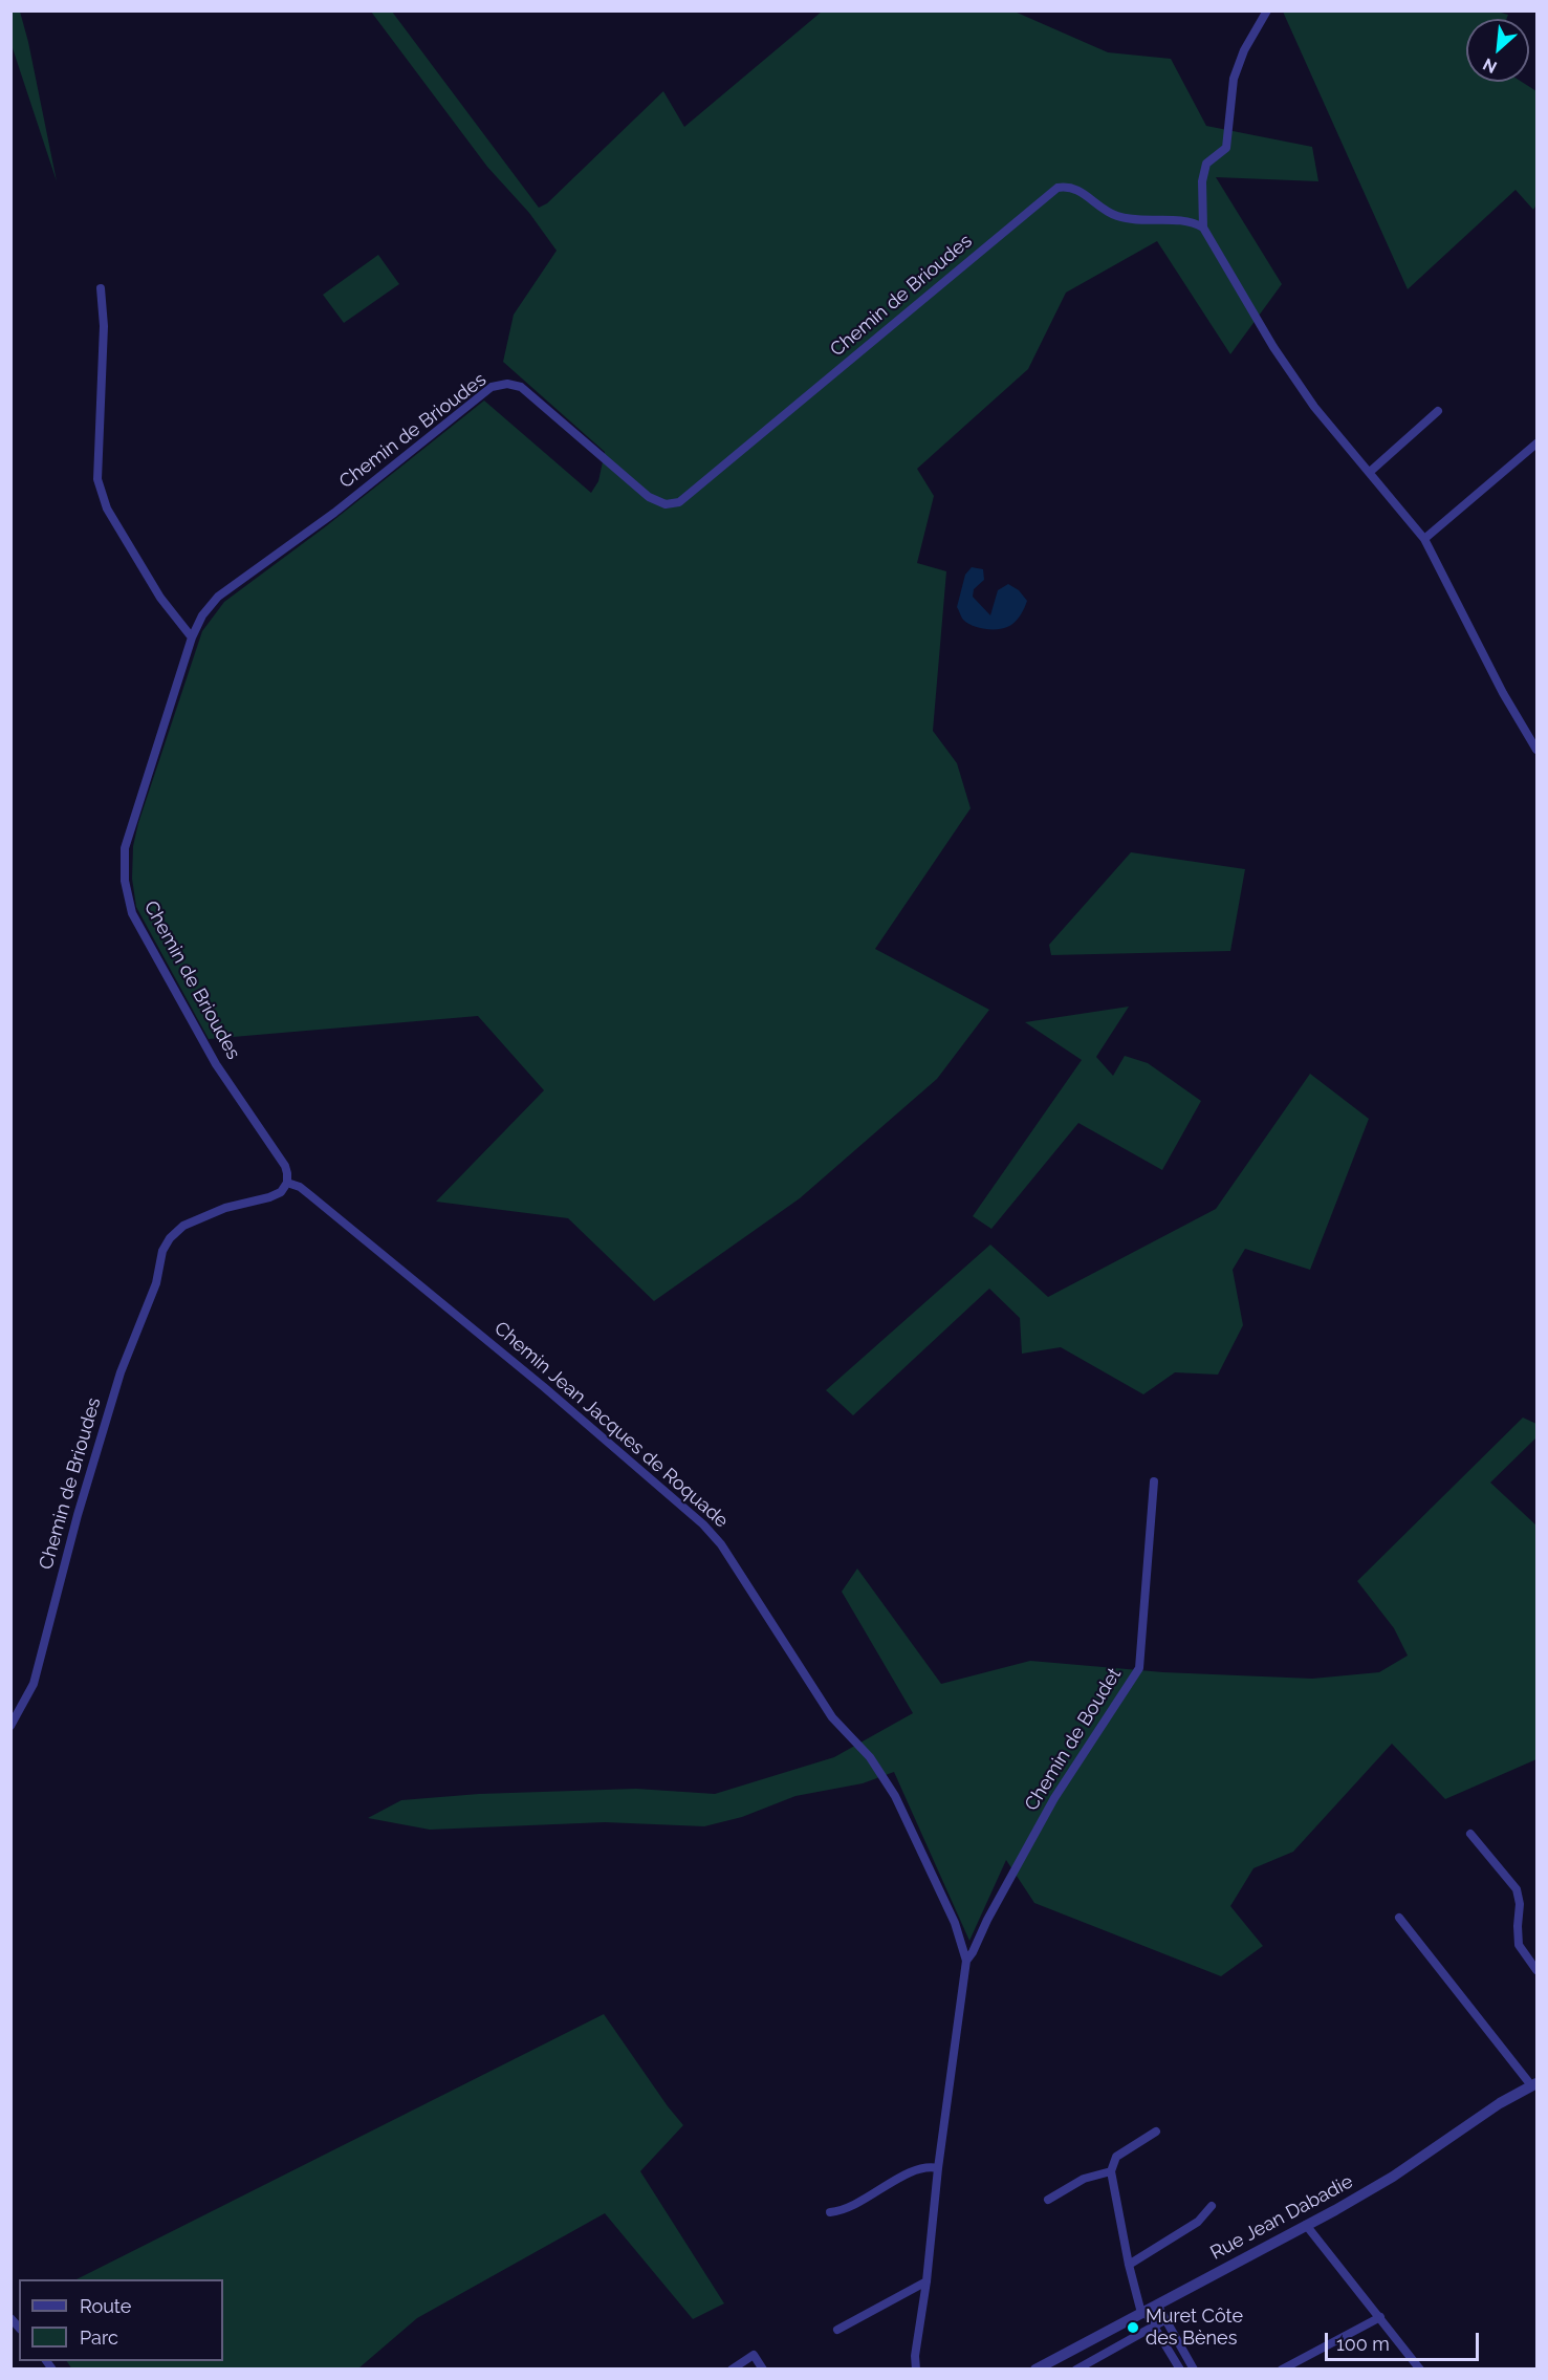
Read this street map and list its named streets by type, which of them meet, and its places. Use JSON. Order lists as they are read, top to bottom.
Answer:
{
  "streets": {
    "street": [
      "Chemin de Brioudes",
      "Chemin Jean Jacques de Roquade",
      "Chemin de Boudet",
      "Rue Jean Dabadie"
    ]
  },
  "crossings": [
    ["Chemin de Brioudes", "Chemin Jean Jacques de Roquade"],
    ["Chemin Jean Jacques de Roquade", "Chemin de Boudet"]
  ],
  "places": ["Muret Côte des Bènes"],
  "legend": ["Route", "Parc"],
  "scale_bar": "100 m",
  "north": "bottom left"
}
